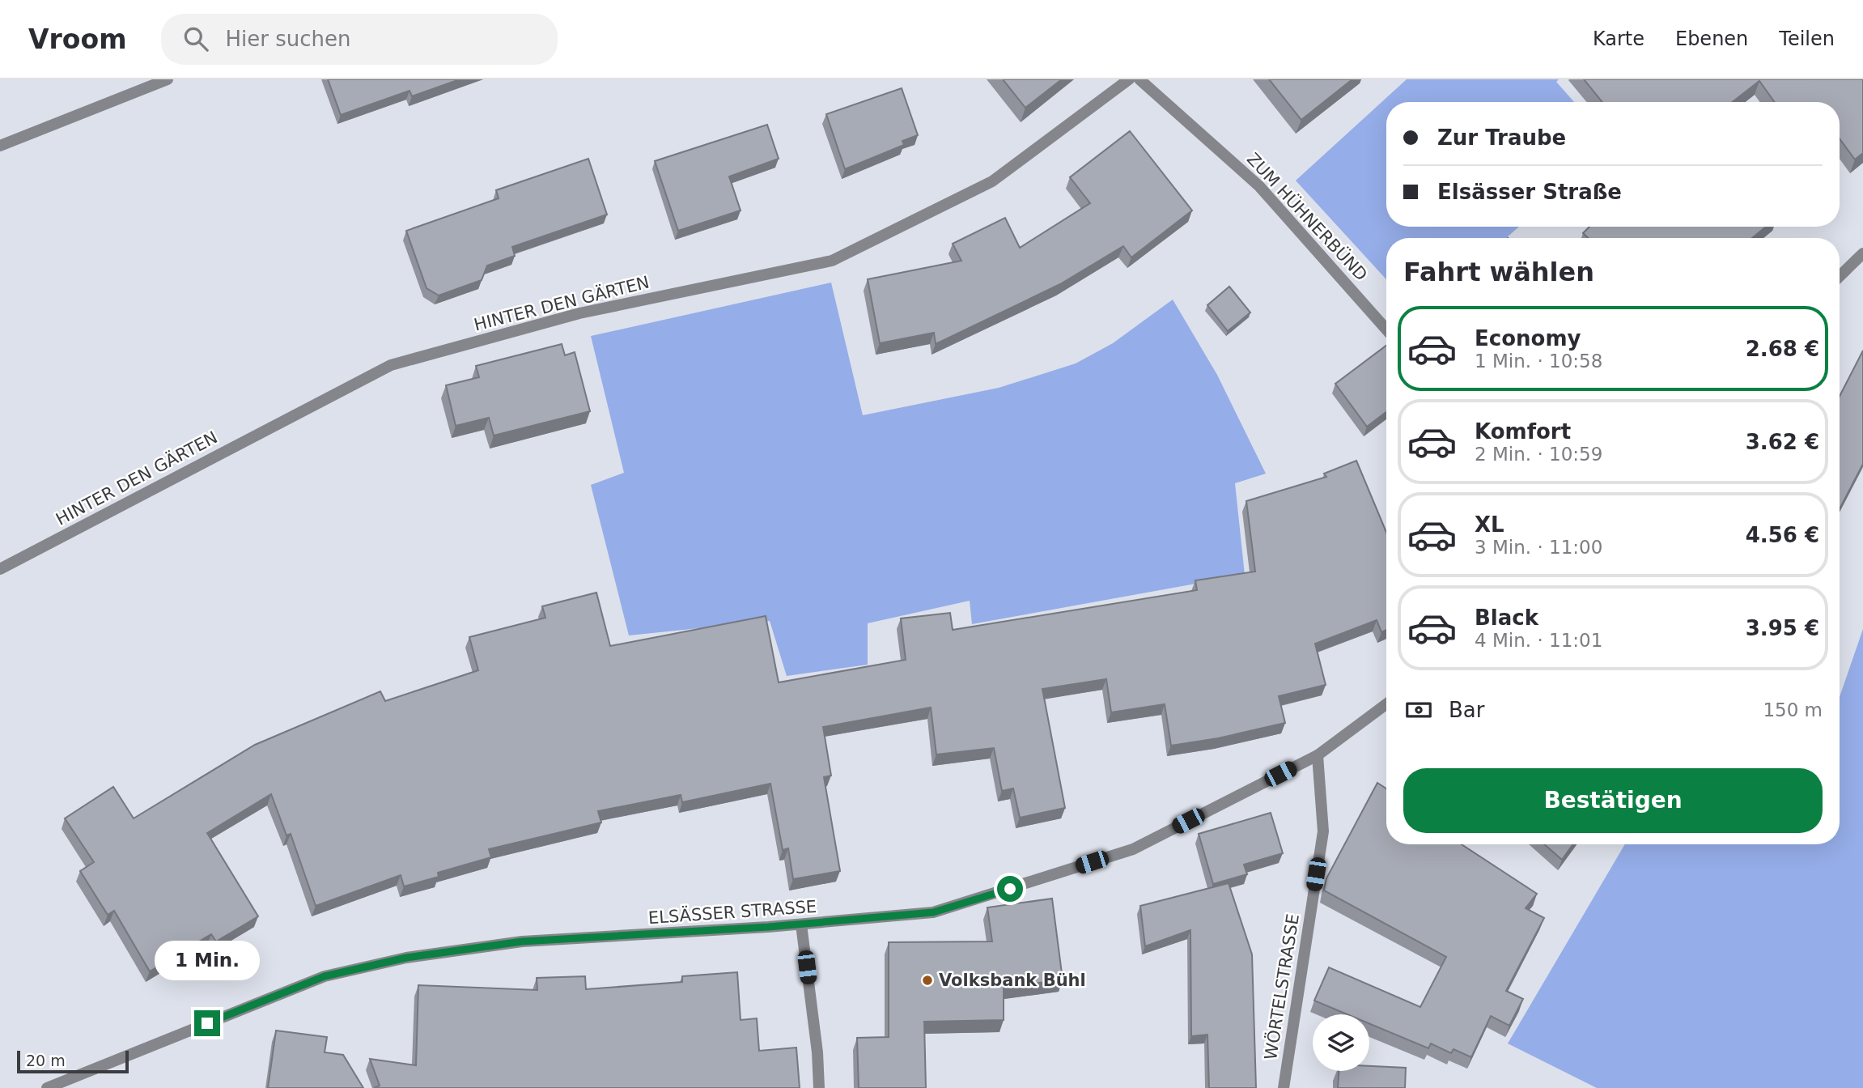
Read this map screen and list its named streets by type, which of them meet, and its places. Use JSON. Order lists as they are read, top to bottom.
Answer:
{
  "streets": {
    "street": [
      "ZUM HÜHNERBÜND",
      "HINTER DEN GÄRTEN",
      "ELSÄSSER STRASSE",
      "WÖRTELSTRASSE"
    ]
  },
  "crossings": [
    ["ELSÄSSER STRASSE", "WÖRTELSTRASSE"]
  ],
  "places": ["Volksbank Bühl"],
  "scale_bar": "20 m",
  "page": {
    "header": "Vroom",
    "search": "Hier suchen",
    "nav": ["Karte", "Ebenen", "Teilen"],
    "banner": ["Zur Traube", "Elsässer Straße"],
    "heading": "Fahrt wählen",
    "list": [
      {
        "name": "Economy",
        "note": "1 Min. · 10:58",
        "value": "2.68 €"
      },
      {
        "name": "Komfort",
        "note": "2 Min. · 10:59",
        "value": "3.62 €"
      },
      {
        "name": "XL",
        "note": "3 Min. · 11:00",
        "value": "4.56 €"
      },
      {
        "name": "Black",
        "note": "4 Min. · 11:01",
        "value": "3.95 €"
      }
    ],
    "pay": ["Bar", "150 m"],
    "buttons": "Bestätigen",
    "bubble": "1 Min.",
    "scale": "20 m"
  }
}
